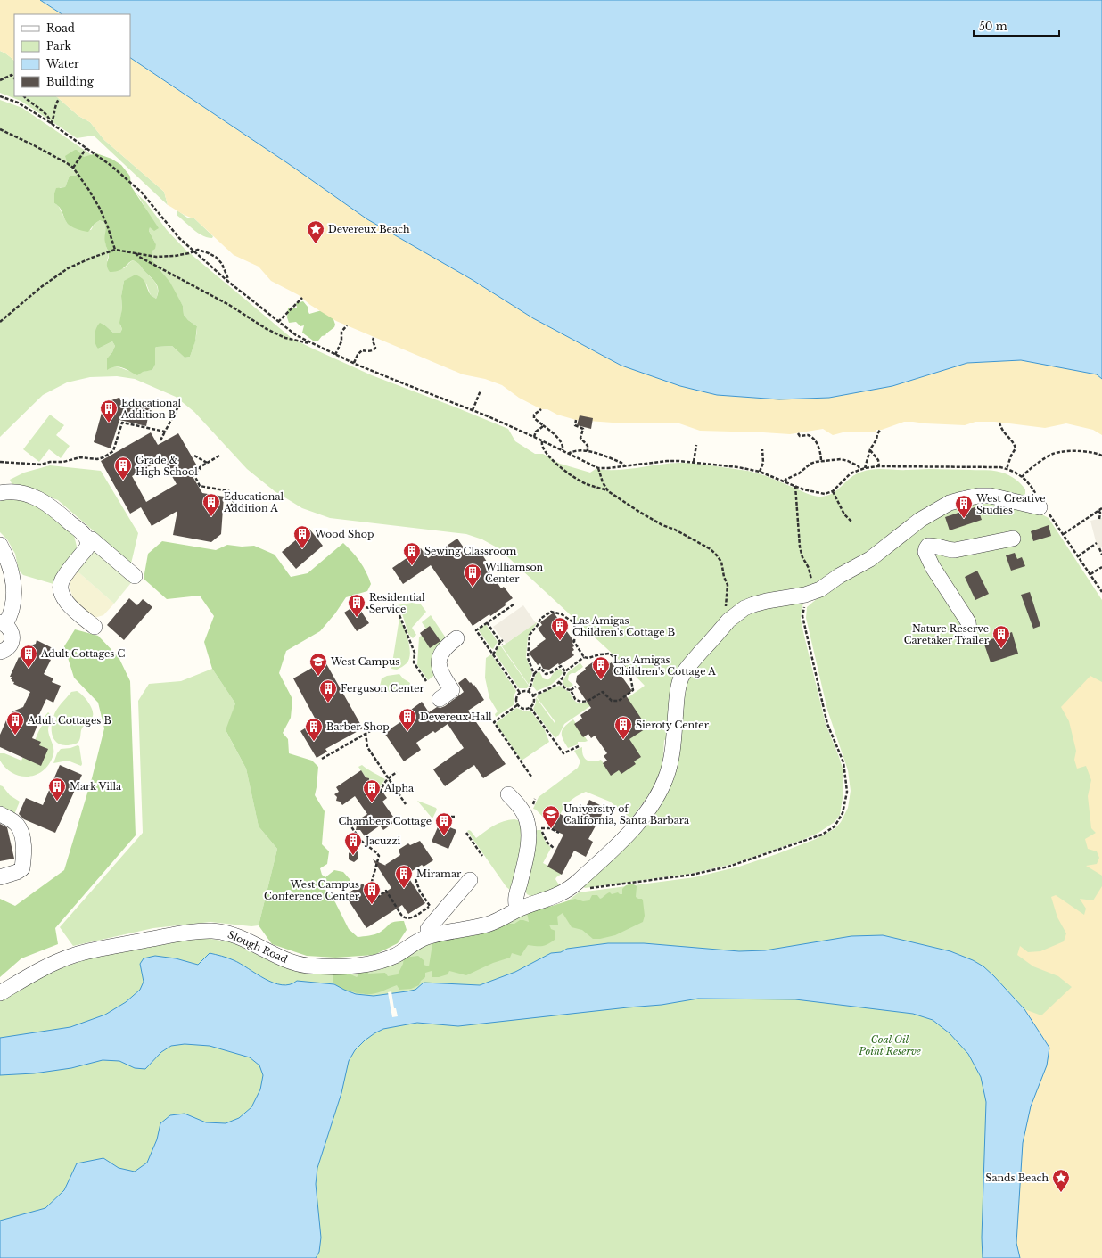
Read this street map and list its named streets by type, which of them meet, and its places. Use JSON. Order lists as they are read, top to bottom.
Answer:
{
  "streets": {
    "street": ["Slough Road"]
  },
  "parks": ["Coal Oil Point Reserve"],
  "places": {
    "place": ["Devereux Beach", "Sands Beach"],
    "building": [
      "Educational Addition B",
      "Grade & High School",
      "Educational Addition A",
      "West Creative Studies",
      "Wood Shop",
      "Sewing Classroom",
      "Williamson Center",
      "Residential Service",
      "Las Amigas Children's Cottage B",
      "Nature Reserve Caretaker Trailer",
      "Adult Cottages C",
      "Las Amigas Children's Cottage A",
      "Ferguson Center",
      "Devereux Hall",
      "Adult Cottages B",
      "Sieroty Center",
      "Barber Shop",
      "Mark Villa",
      "Alpha",
      "Chambers Cottage",
      "Jacuzzi",
      "Miramar",
      "West Campus Conference Center"
    ],
    "school or university": ["West Campus", "University of California, Santa Barbara"]
  },
  "legend": [
    "Road",
    "Park",
    "Water",
    "Building"
  ],
  "scale_bar": "50 m"
}
